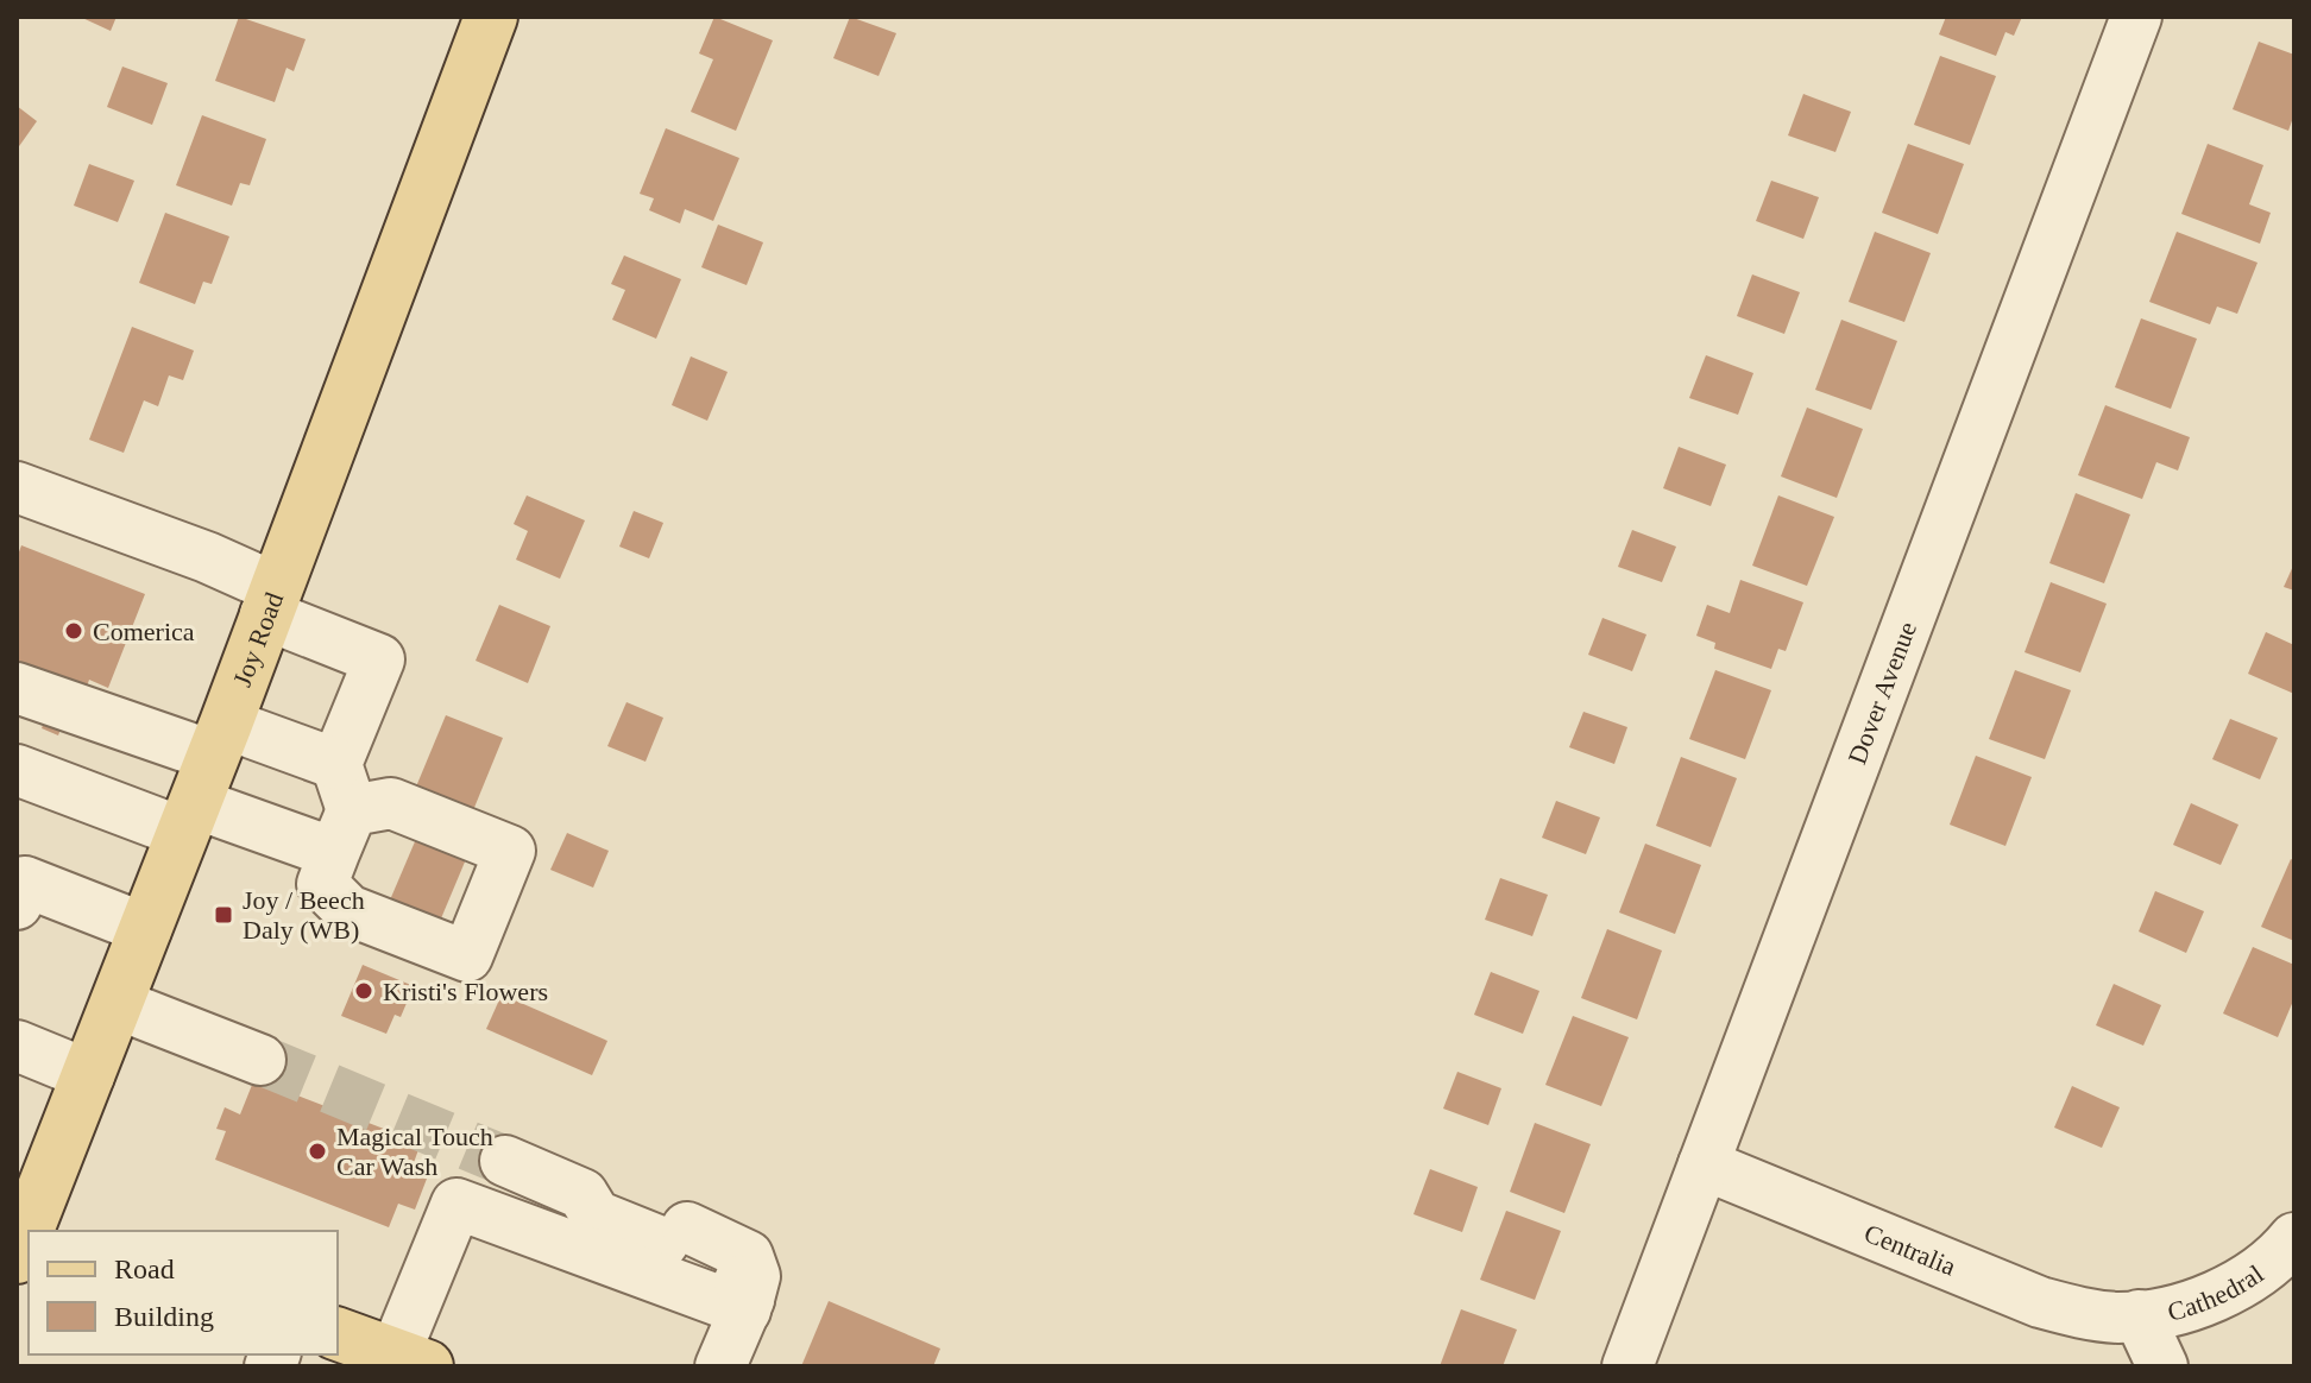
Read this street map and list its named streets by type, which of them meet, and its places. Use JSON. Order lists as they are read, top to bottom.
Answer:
{
  "streets": {
    "main road": ["Joy Road"],
    "street": ["Dover Avenue", "Centralia", "Cathedral"]
  },
  "crossings": [
    ["Dover Avenue", "Centralia"],
    ["Centralia", "Cathedral"]
  ],
  "places": {
    "other": ["Comerica", "Kristi's Flowers", "Magical Touch Car Wash"],
    "transit": ["Joy / Beech Daly (WB)"]
  },
  "legend": ["Road", "Building"]
}
